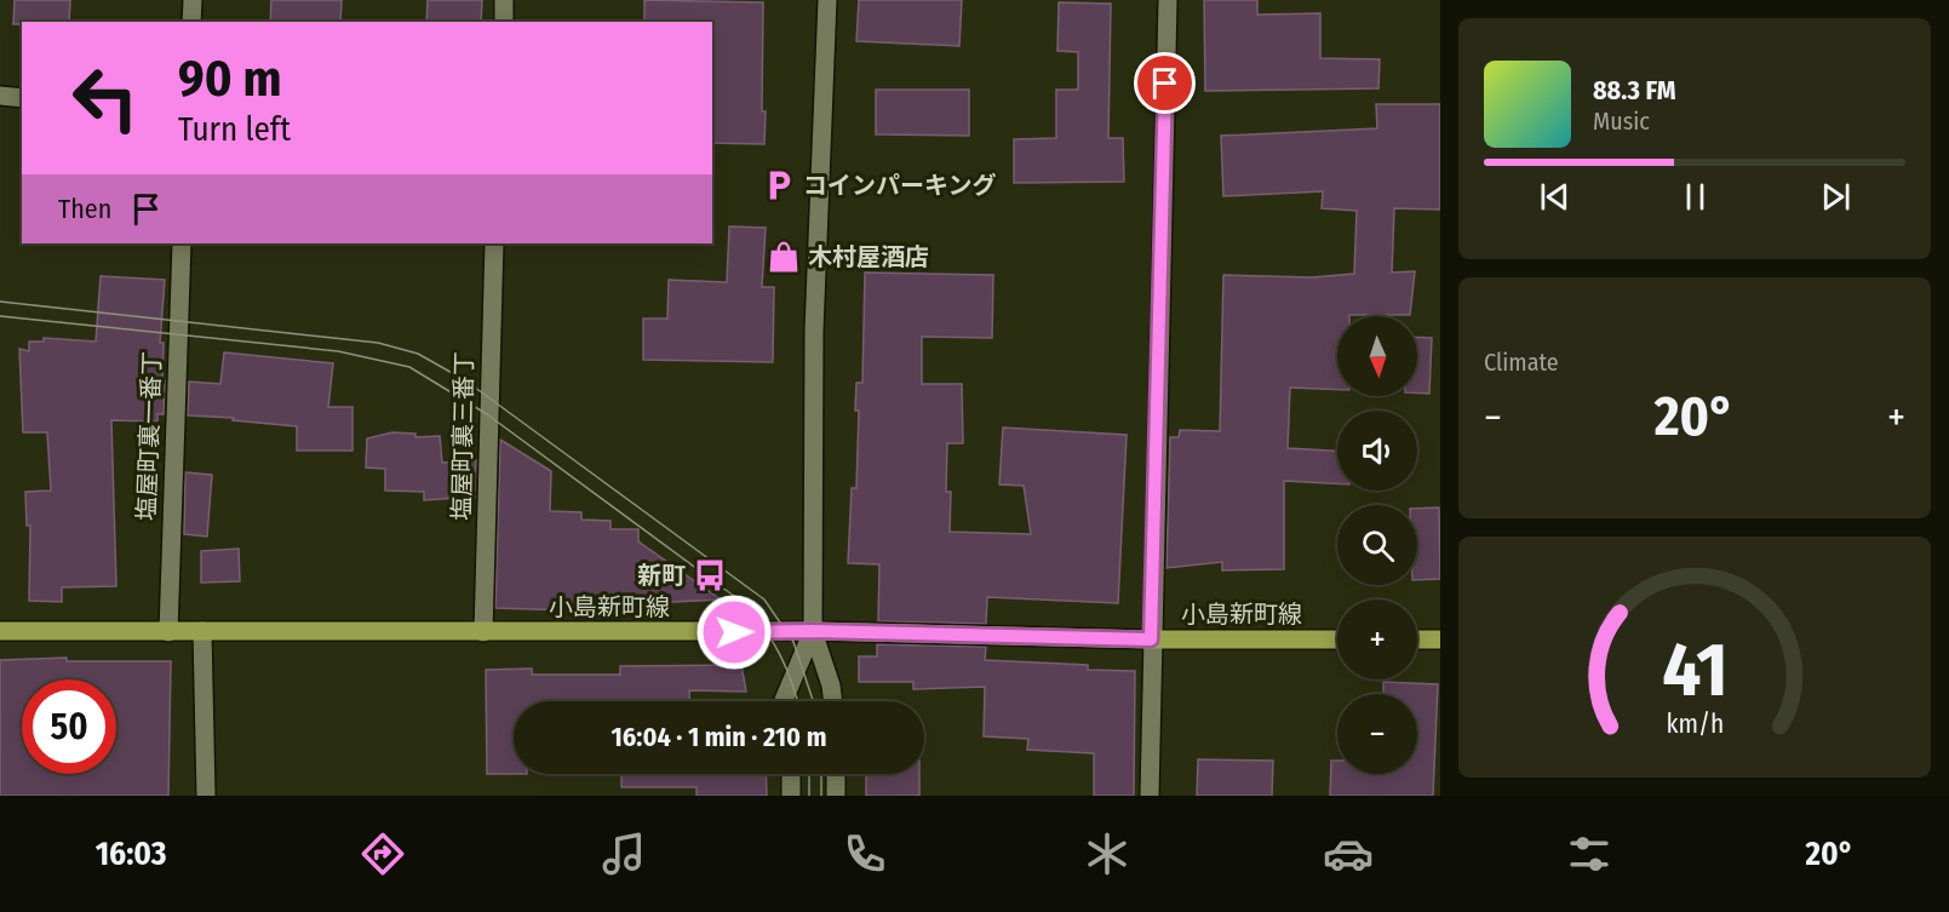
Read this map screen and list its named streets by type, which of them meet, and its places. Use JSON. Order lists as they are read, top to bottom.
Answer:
{
  "streets": {
    "main road": ["小島新町線"],
    "street": ["塩屋町裏一番丁", "塩屋町裏三番丁"]
  },
  "crossings": [
    ["塩屋町裏一番丁", "小島新町線"],
    ["塩屋町裏三番丁", "小島新町線"]
  ],
  "places": {
    "parking": ["コインパーキング"],
    "shop": ["木村屋酒店"],
    "bus stop": ["新町"]
  },
  "north": "bottom",
  "page": {
    "turn": ["90 m", "Turn left"],
    "song": ["88.3 FM", "Music"],
    "then": "Then",
    "tile": "Climate",
    "map_buttons": ["+", "−"],
    "heat": ["−", "20°", "+"],
    "limit": "50",
    "trip": "16:04 · 1 min · 210 m",
    "tabs": ["16:03", "20°"],
    "gauge": ["41", "km/h"]
  }
}
